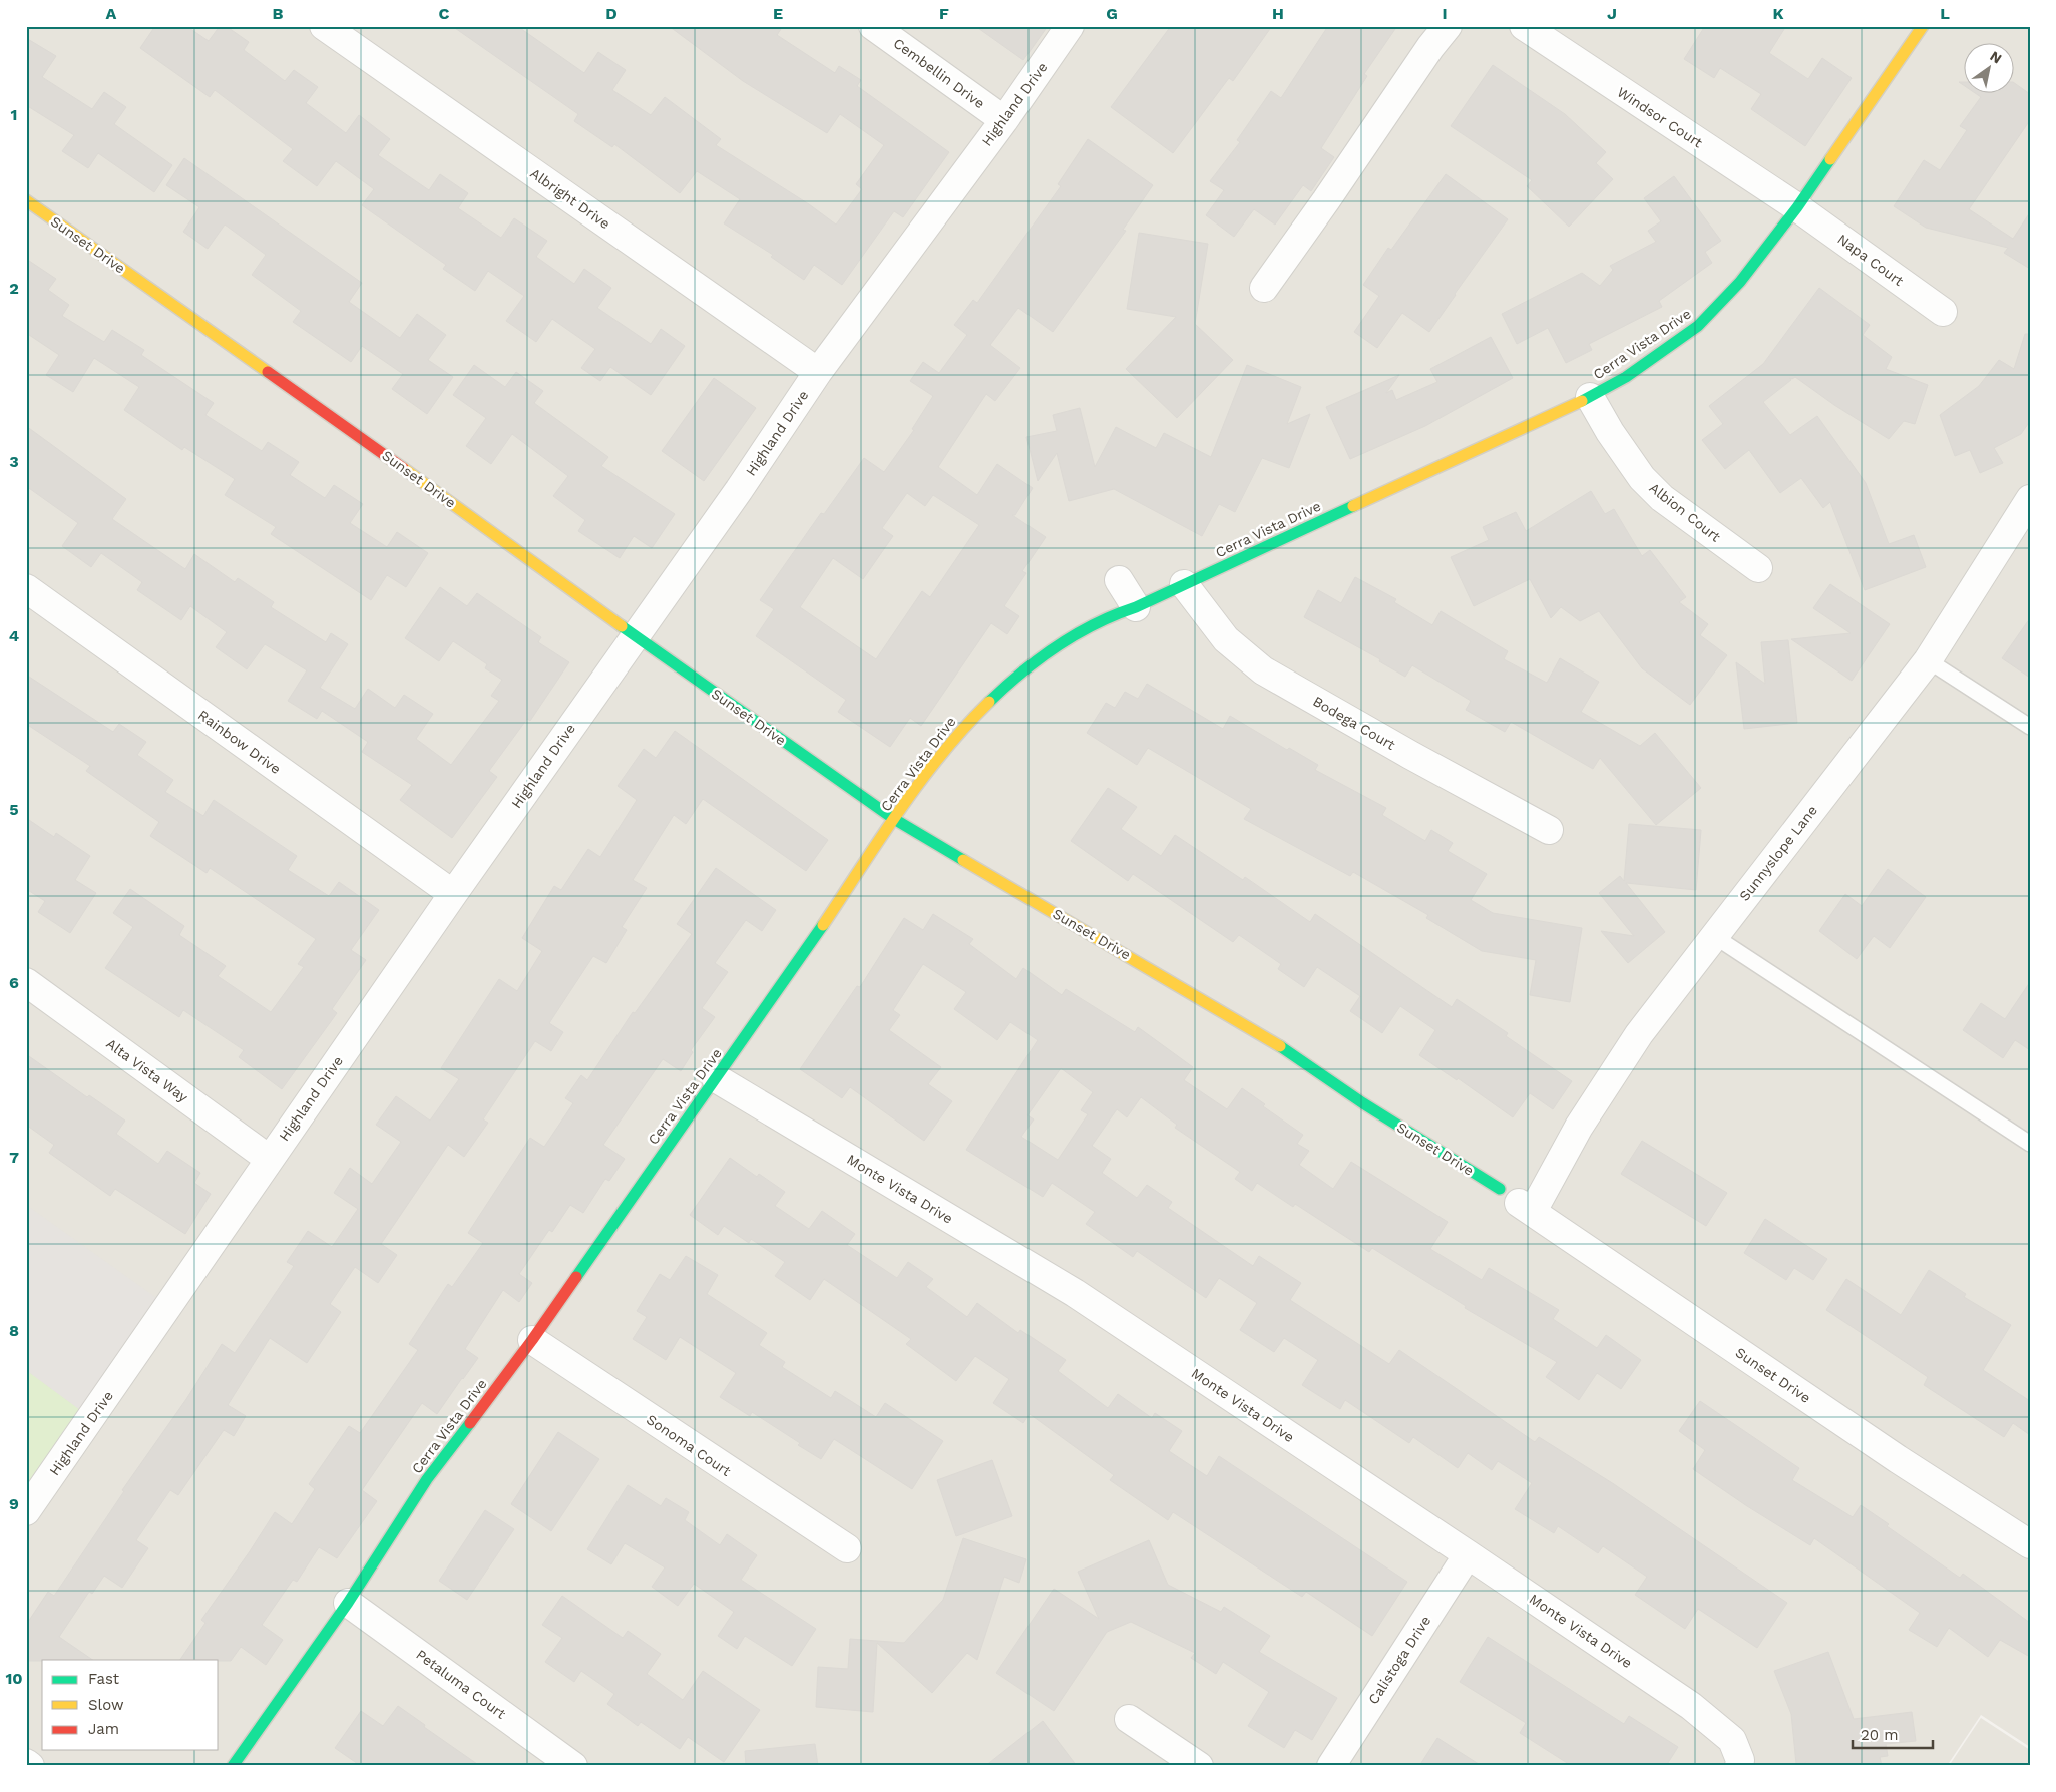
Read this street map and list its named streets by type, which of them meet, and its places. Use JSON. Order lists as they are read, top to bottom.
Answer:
{
  "streets": {
    "street": [
      "Cembellin Drive",
      "Highland Drive",
      "Windsor Court",
      "Albright Drive",
      "Sunset Drive",
      "Napa Court",
      "Cerra Vista Drive",
      "Albion Court",
      "Bodega Court",
      "Rainbow Drive",
      "Sunnyslope Lane",
      "Alta Vista Way",
      "Monte Vista Drive",
      "Sonoma Court",
      "Calistoga Drive",
      "Petaluma Court"
    ]
  },
  "crossings": [
    ["Cembellin Drive", "Highland Drive"],
    ["Highland Drive", "Albright Drive"],
    ["Highland Drive", "Sunset Drive"],
    ["Highland Drive", "Rainbow Drive"],
    ["Highland Drive", "Alta Vista Way"],
    ["Windsor Court", "Napa Court"],
    ["Windsor Court", "Cerra Vista Drive"],
    ["Sunset Drive", "Cerra Vista Drive"],
    ["Sunset Drive", "Sunnyslope Lane"],
    ["Napa Court", "Cerra Vista Drive"],
    ["Cerra Vista Drive", "Albion Court"],
    ["Cerra Vista Drive", "Bodega Court"],
    ["Cerra Vista Drive", "Monte Vista Drive"],
    ["Cerra Vista Drive", "Sonoma Court"],
    ["Cerra Vista Drive", "Petaluma Court"],
    ["Monte Vista Drive", "Calistoga Drive"]
  ],
  "legend": ["Fast", "Slow", "Jam"],
  "scale_bar": "20 m",
  "north": "top right",
  "grid": {
    "columns": [
      "A",
      "B",
      "C",
      "D",
      "E",
      "F",
      "G",
      "H",
      "I",
      "J",
      "K",
      "L"
    ],
    "rows": [
      "1",
      "2",
      "3",
      "4",
      "5",
      "6",
      "7",
      "8",
      "9",
      "10"
    ]
  }
}
